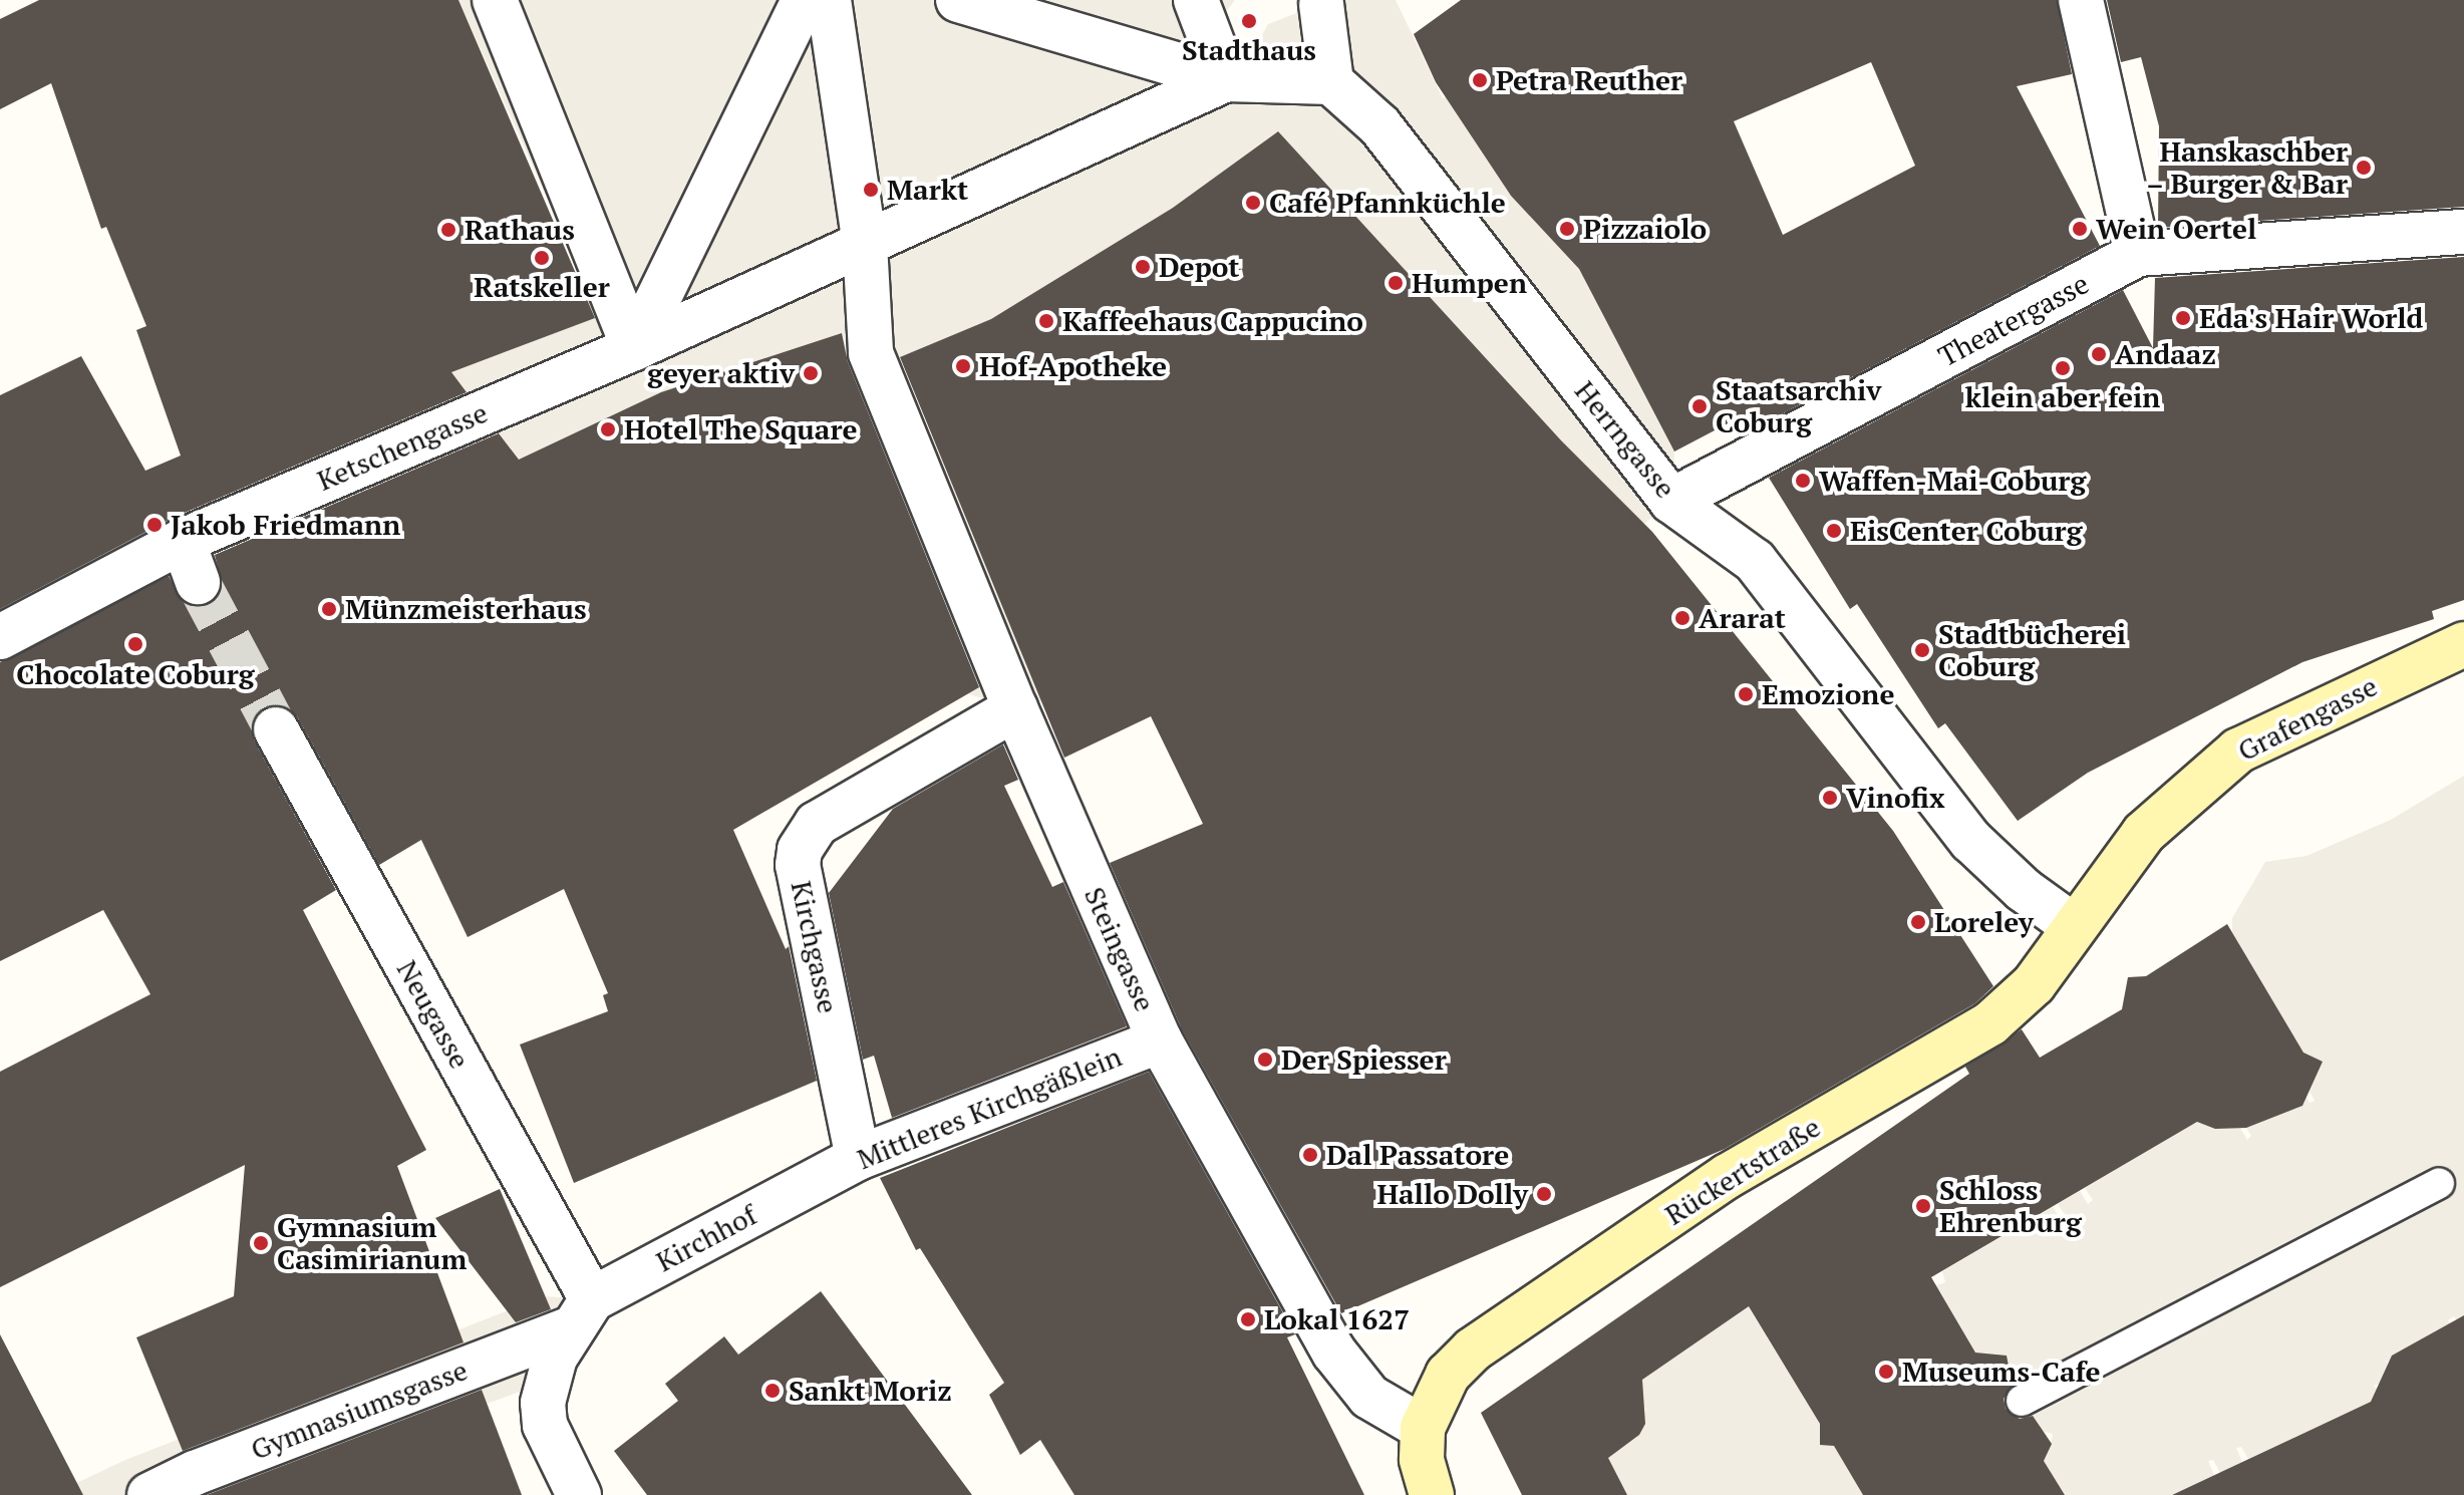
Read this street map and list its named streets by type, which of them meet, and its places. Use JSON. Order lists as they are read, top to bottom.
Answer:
{
  "streets": {
    "street": [
      "Theatergasse",
      "Herrngasse",
      "Ketschengasse",
      "Grafengasse",
      "Kirchgasse",
      "Steingasse",
      "Neugasse",
      "Mittleres Kirchgäßlein",
      "Rückertstraße",
      "Kirchhof",
      "Gymnasiumsgasse"
    ]
  },
  "crossings": [
    ["Theatergasse", "Herrngasse"],
    ["Herrngasse", "Grafengasse"],
    ["Herrngasse", "Rückertstraße"],
    ["Grafengasse", "Rückertstraße"],
    ["Kirchgasse", "Steingasse"],
    ["Kirchgasse", "Mittleres Kirchgäßlein"],
    ["Steingasse", "Mittleres Kirchgäßlein"],
    ["Steingasse", "Rückertstraße"],
    ["Neugasse", "Kirchhof"],
    ["Neugasse", "Gymnasiumsgasse"],
    ["Mittleres Kirchgäßlein", "Kirchhof"],
    ["Kirchhof", "Gymnasiumsgasse"]
  ],
  "places": [
    "Stadthaus",
    "Petra Reuther",
    "Hanskaschber – Burger & Bar",
    "Markt",
    "Café Pfannküchle",
    "Pizzaiolo",
    "Wein Oertel",
    "Rathaus",
    "Ratskeller",
    "Depot",
    "Humpen",
    "Eda's Hair World",
    "Kaffeehaus Cappucino",
    "Andaaz",
    "Hof-Apotheke",
    "klein aber fein",
    "geyer aktiv",
    "Staatsarchiv Coburg",
    "Hotel The Square",
    "Waffen-Mai-Coburg",
    "Jakob Friedmann",
    "EisCenter Coburg",
    "Münzmeisterhaus",
    "Ararat",
    "Chocolate Coburg",
    "Stadtbücherei Coburg",
    "Emozione",
    "Vinofix",
    "Loreley",
    "Der Spiesser",
    "Dal Passatore",
    "Hallo Dolly",
    "Schloss Ehrenburg",
    "Gymnasium Casimirianum",
    "Lokal 1627",
    "Museums-Cafe",
    "Sankt Moriz"
  ]
}
